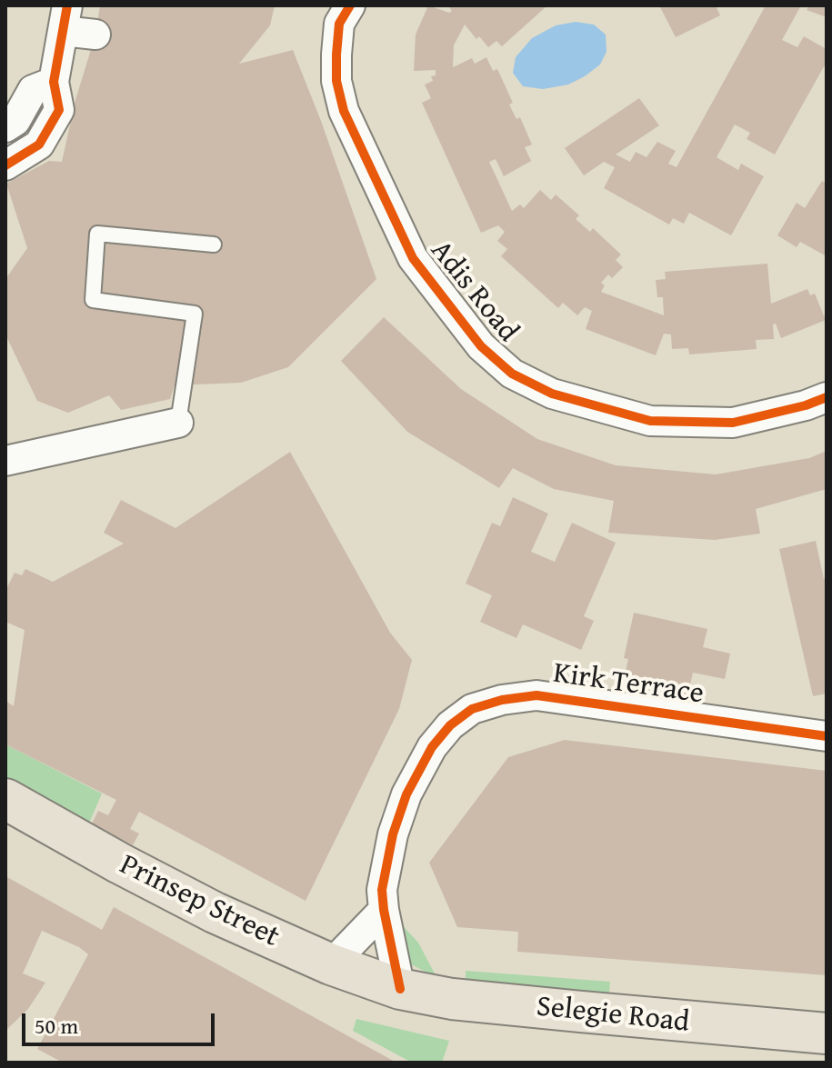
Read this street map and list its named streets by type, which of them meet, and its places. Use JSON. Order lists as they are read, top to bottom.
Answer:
{
  "streets": {
    "main road": ["Prinsep Street", "Selegie Road"],
    "street": ["Adis Road", "Kirk Terrace"]
  },
  "crossings": [
    ["Kirk Terrace", "Prinsep Street"],
    ["Kirk Terrace", "Selegie Road"],
    ["Prinsep Street", "Selegie Road"]
  ],
  "scale_bar": "50 m"
}
